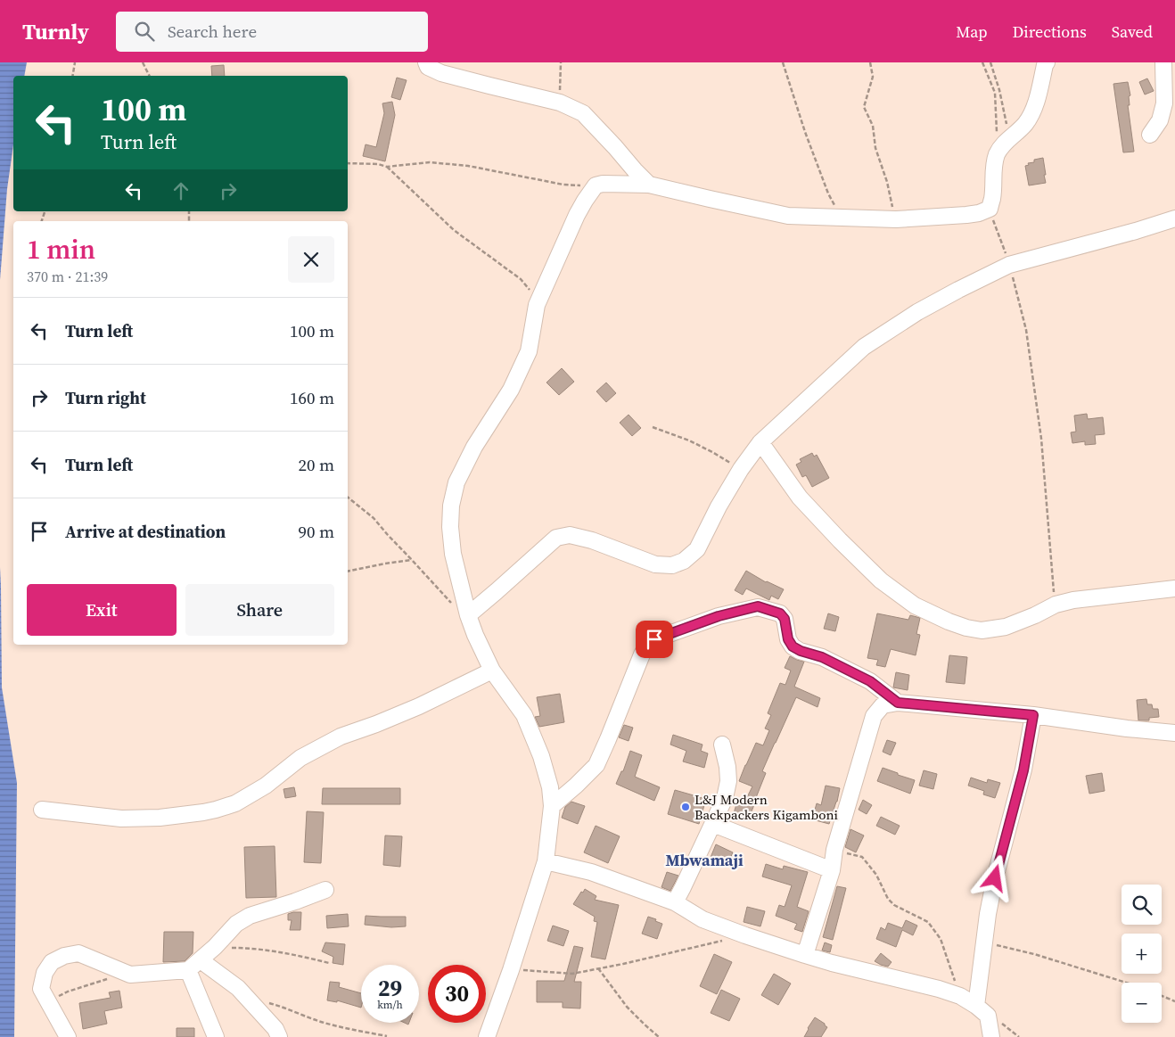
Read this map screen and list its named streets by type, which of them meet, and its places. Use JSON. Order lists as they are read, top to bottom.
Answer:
{
  "districts": ["Mbwamaji"],
  "places": ["L&J Modern Backpackers Kigamboni"],
  "page": {
    "header": "Turnly",
    "search": "Search here",
    "nav": ["Map", "Directions", "Saved"],
    "turn": ["100 m", "Turn left"],
    "heading": ["1 min", "370 m · 21:39"],
    "list": [
      {
        "name": "Turn left",
        "value": "100 m"
      },
      {
        "name": "Turn right",
        "value": "160 m"
      },
      {
        "name": "Turn left",
        "value": "20 m"
      },
      {
        "name": "Arrive at destination",
        "value": "90 m"
      }
    ],
    "buttons": ["Exit", "Share"],
    "map_buttons": ["+", "−"],
    "speed": "29 km/h",
    "limit": "30"
  }
}
